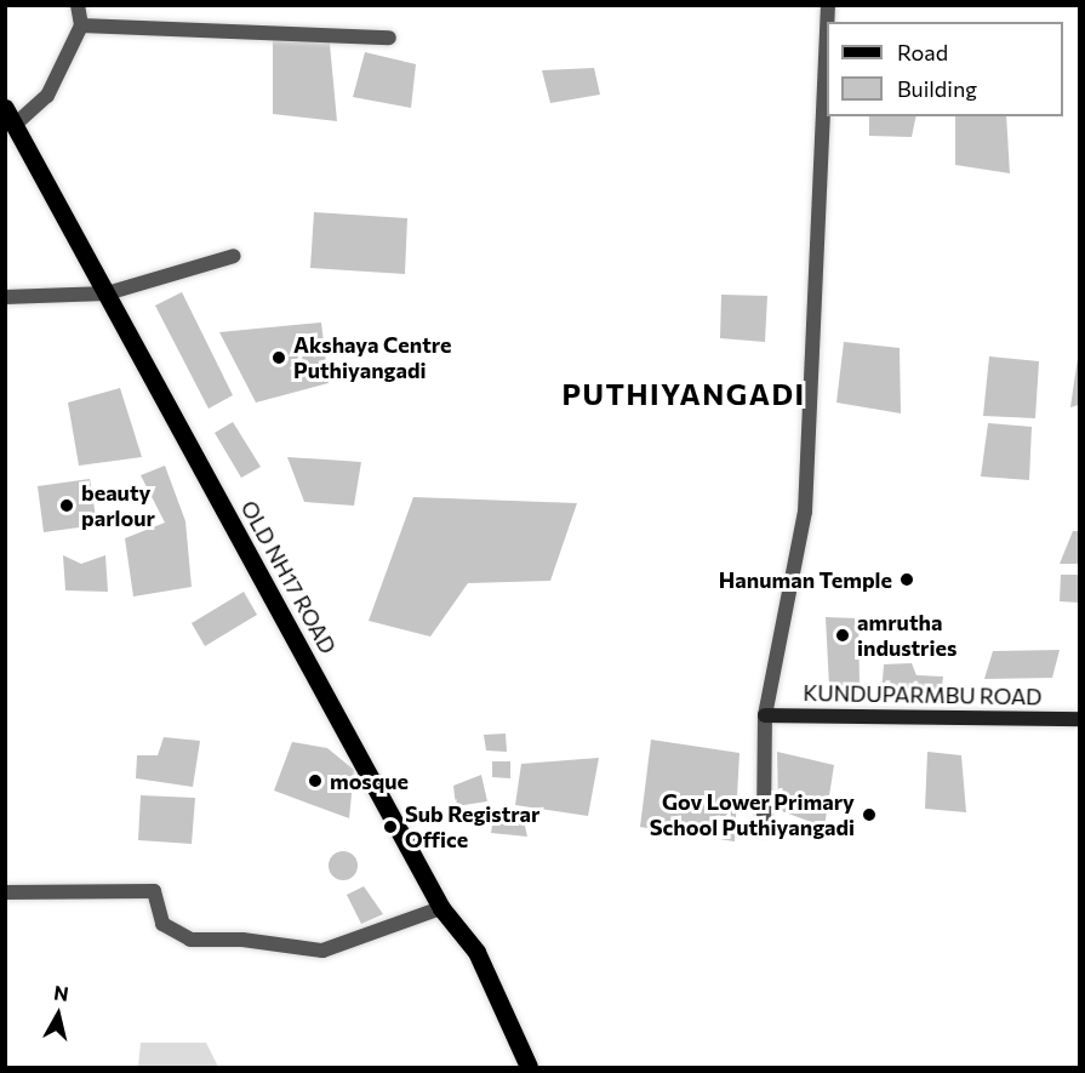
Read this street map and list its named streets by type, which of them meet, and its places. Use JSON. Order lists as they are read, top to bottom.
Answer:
{
  "streets": {
    "main road": ["OLD NH17 ROAD", "KUNDUPARMBU ROAD"]
  },
  "districts": ["PUTHIYANGADI"],
  "places": [
    "Akshaya Centre Puthiyangadi",
    "beauty parlour",
    "Hanuman Temple",
    "amrutha industries",
    "mosque",
    "Gov Lower Primary School Puthiyangadi",
    "Sub Registrar Office"
  ],
  "legend": ["Road", "Building"],
  "north": "top"
}
